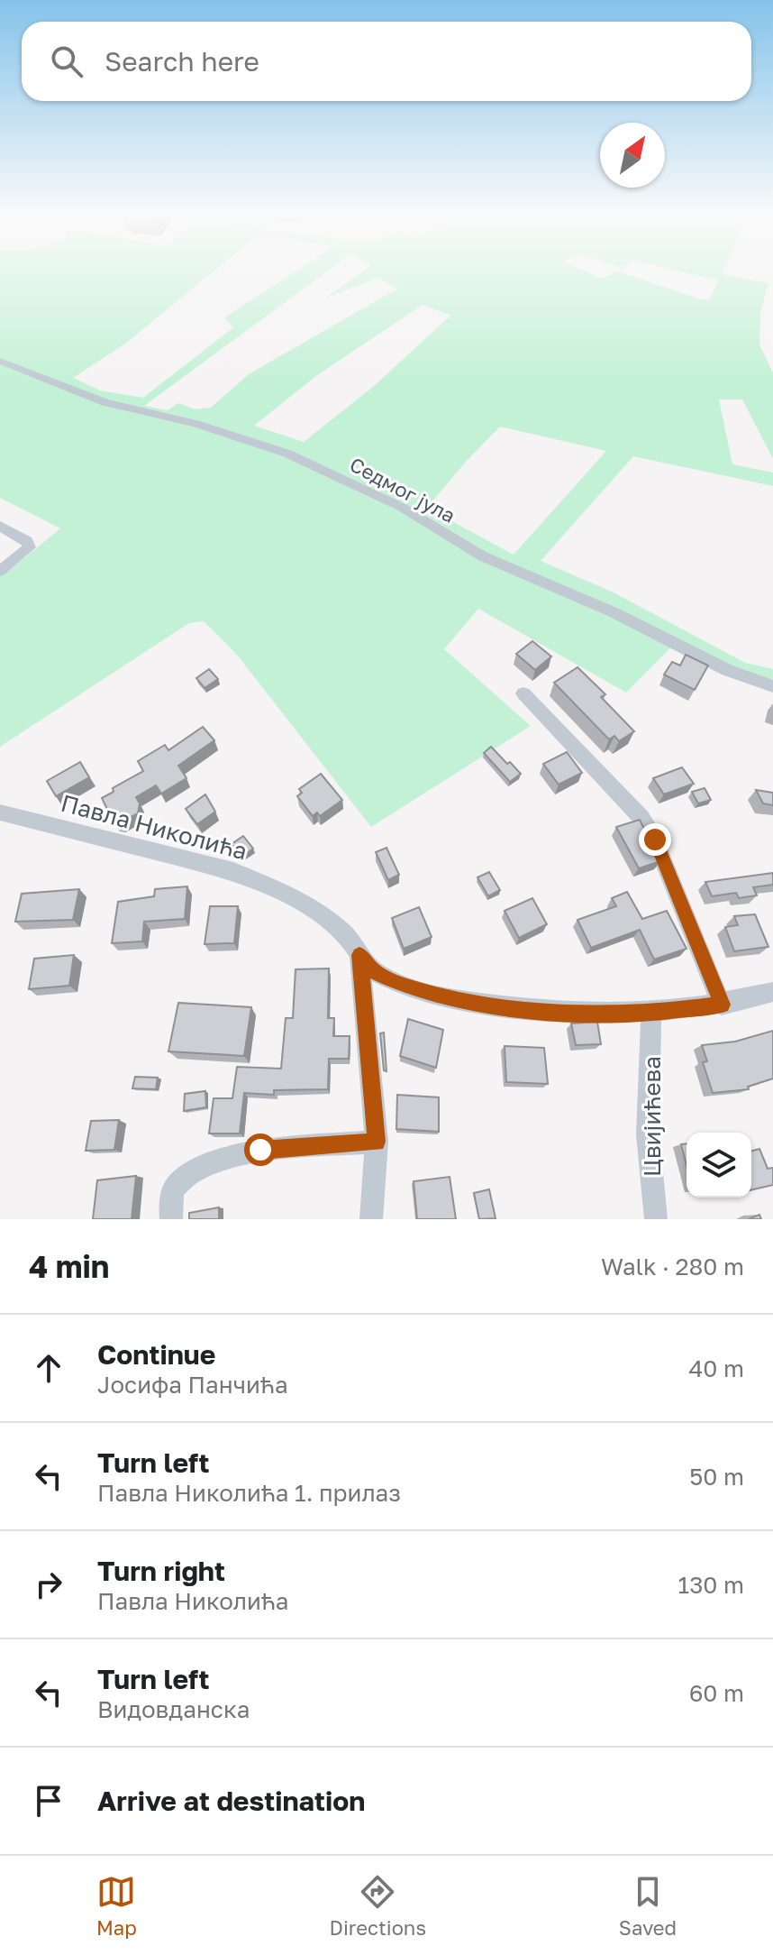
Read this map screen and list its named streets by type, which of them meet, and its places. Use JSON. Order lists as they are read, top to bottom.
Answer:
{
  "streets": {
    "street": ["Седмог јула", "Павла Николића", "Цвијићева"]
  },
  "crossings": [
    ["Павла Николића", "Цвијићева"]
  ],
  "north": "top right",
  "page": {
    "search": "Search here",
    "heading": ["4 min", "Walk · 280 m"],
    "list": [
      ["Continue", "Јосифа Панчића", "40 m"],
      ["Turn left", "Павла Николића 1. прилаз", "50 m"],
      ["Turn right", "Павла Николића", "130 m"],
      ["Turn left", "Видовданска", "60 m"],
      "Arrive at destination"
    ],
    "nav": ["Map", "Directions", "Saved"]
  }
}
